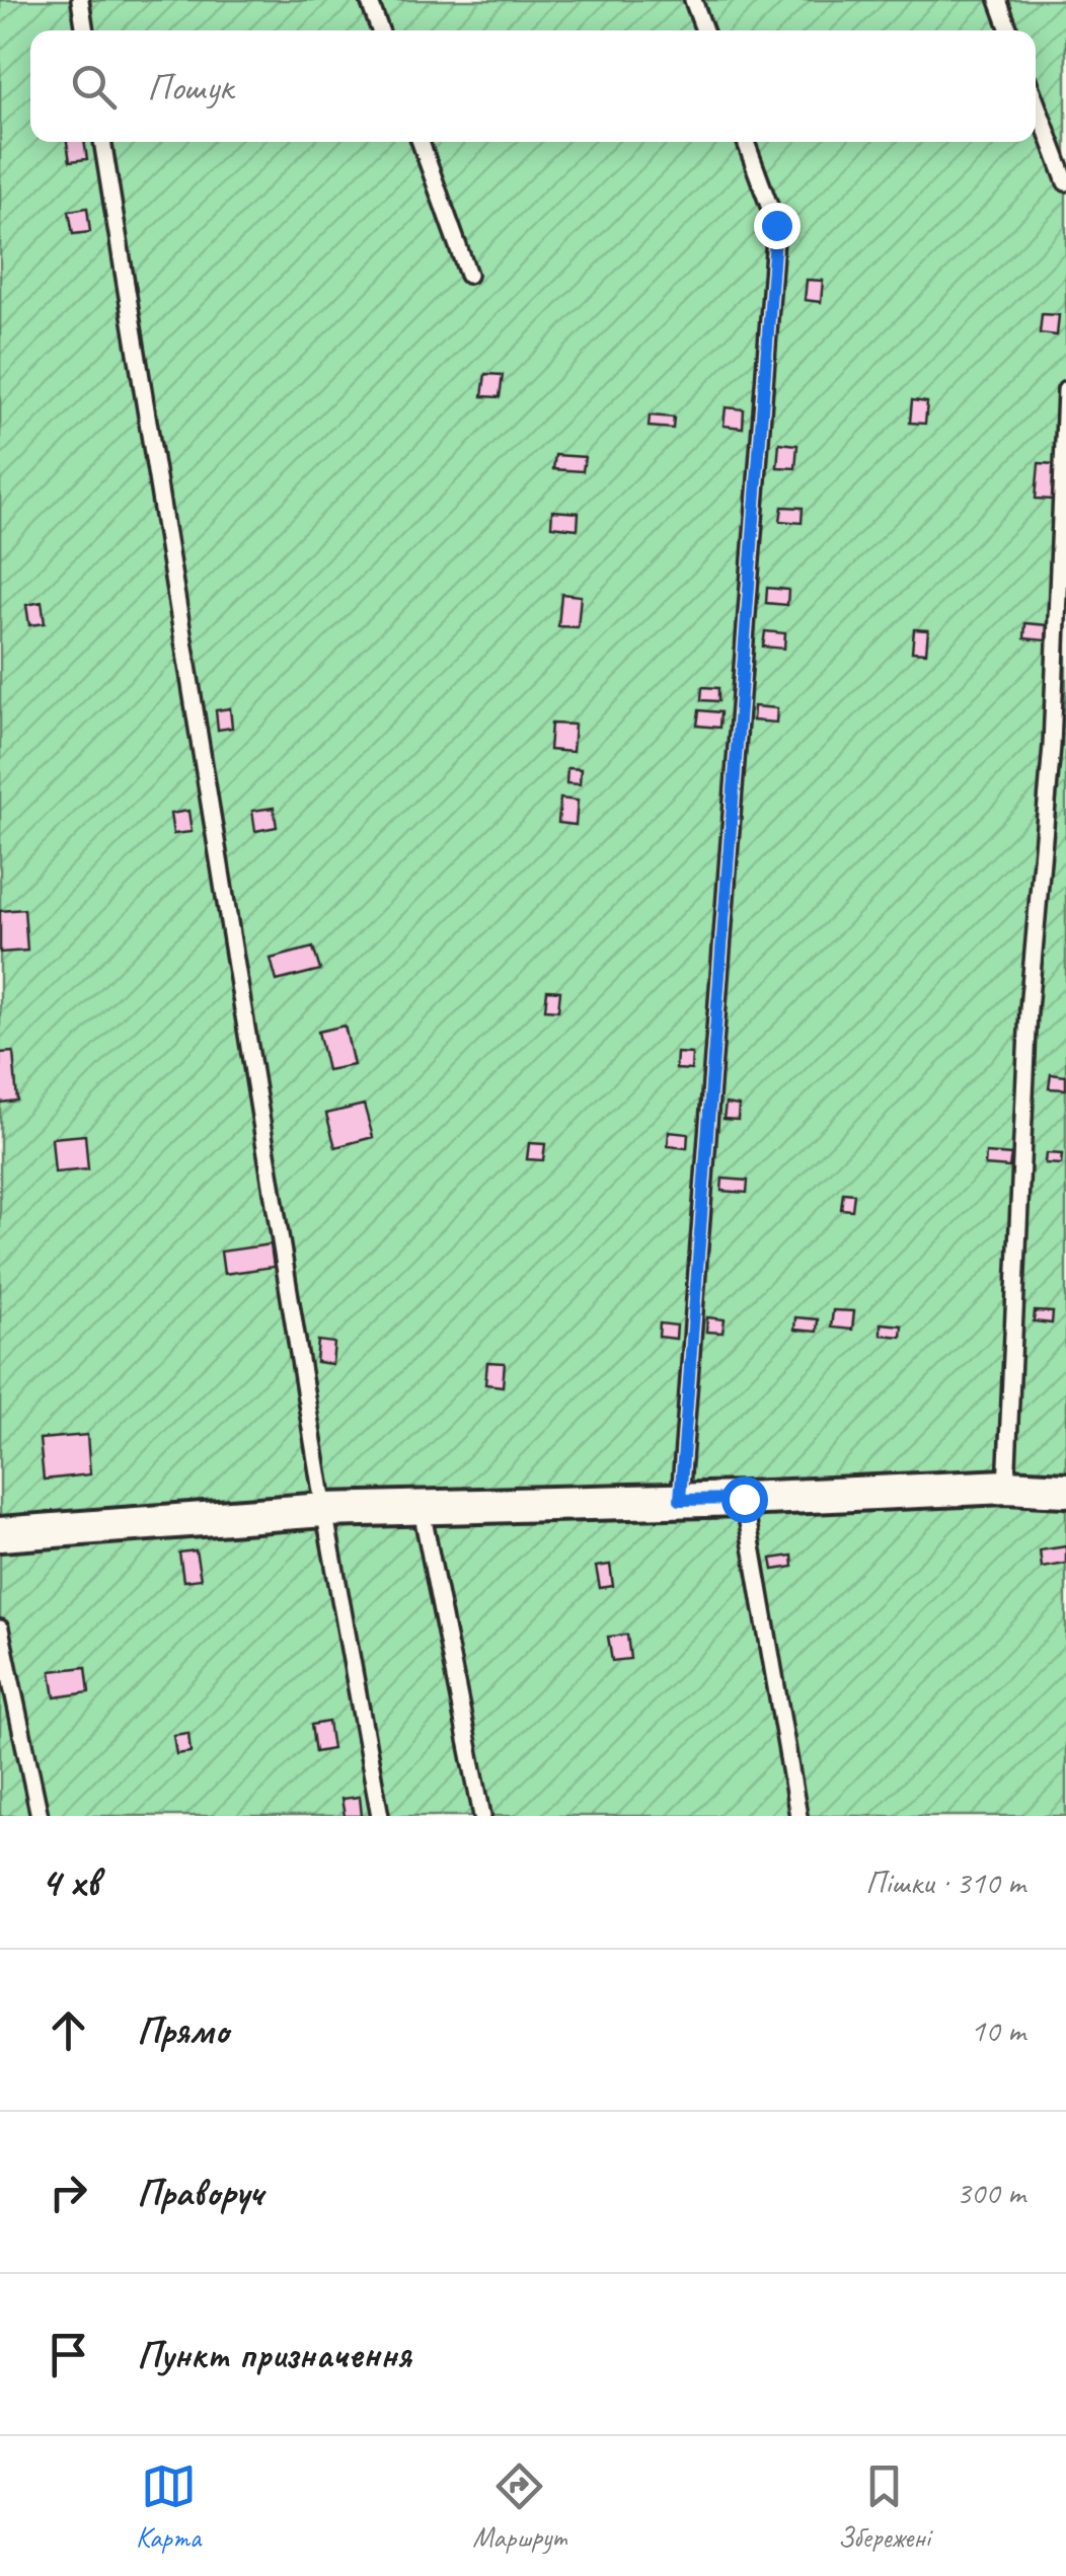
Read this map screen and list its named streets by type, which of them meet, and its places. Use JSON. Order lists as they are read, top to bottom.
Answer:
{
  "page": {
    "search": "Пошук",
    "heading": ["4 хв", "Пішки · 310 m"],
    "list": [
      ["Прямо", "10 m"],
      ["Праворуч", "300 m"],
      "Пункт призначення"
    ],
    "nav": ["Карта", "Маршрут", "Збережені"]
  }
}
